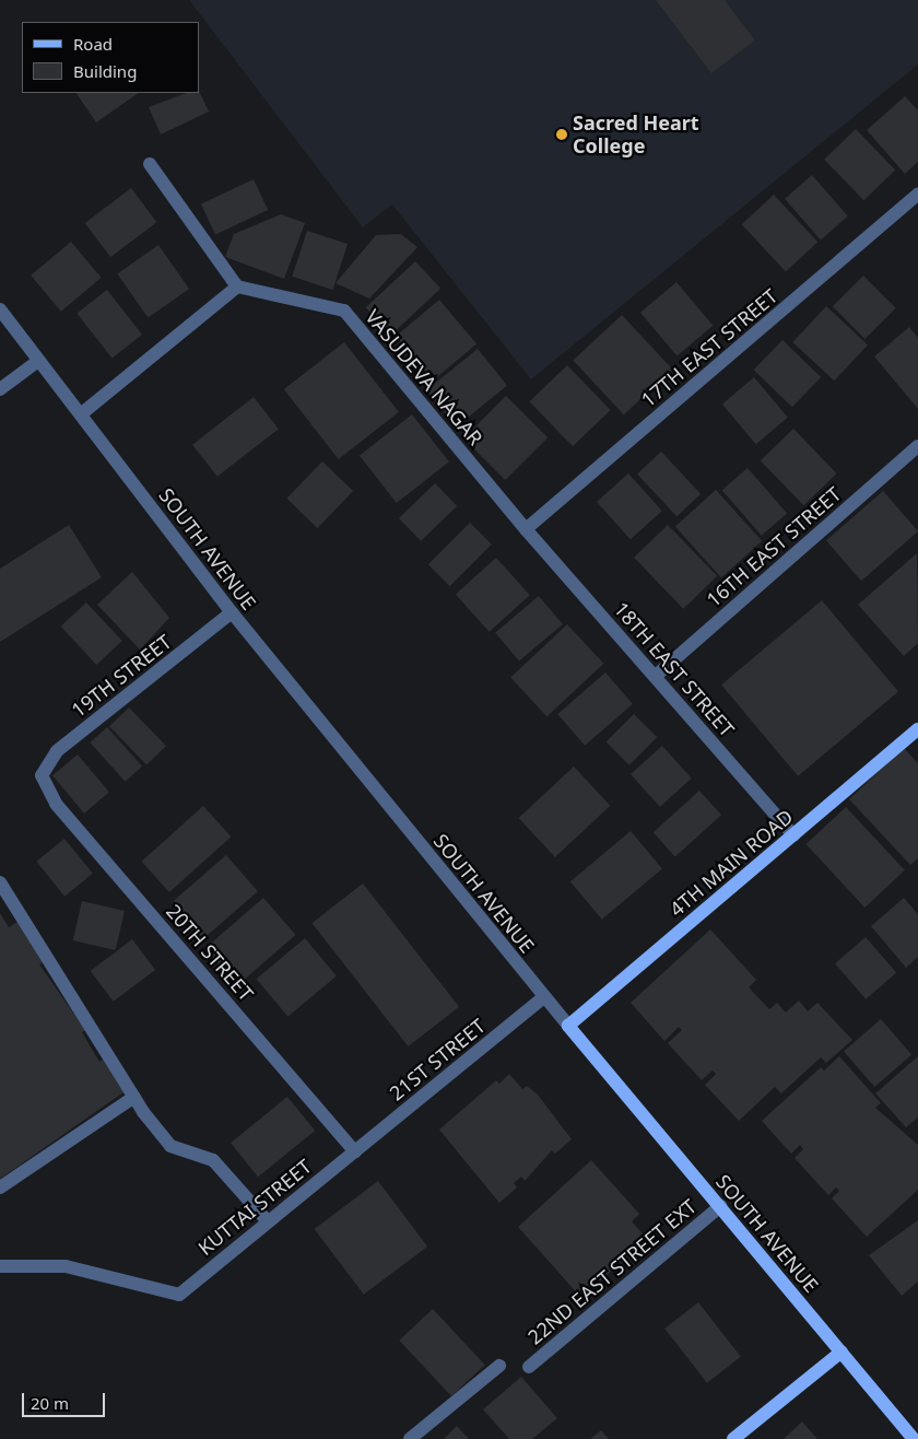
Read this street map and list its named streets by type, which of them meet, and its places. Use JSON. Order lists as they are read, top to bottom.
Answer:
{
  "streets": {
    "main road": ["SOUTH AVENUE", "4TH MAIN ROAD"],
    "street": [
      "17TH EAST STREET",
      "VASUDEVA NAGAR",
      "16TH EAST STREET",
      "18TH EAST STREET",
      "19TH STREET",
      "20TH STREET",
      "21ST STREET",
      "KUTTAI STREET",
      "22ND EAST STREET EXT"
    ]
  },
  "crossings": [
    ["17TH EAST STREET", "VASUDEVA NAGAR"],
    ["17TH EAST STREET", "18TH EAST STREET"],
    ["VASUDEVA NAGAR", "18TH EAST STREET"],
    ["16TH EAST STREET", "18TH EAST STREET"],
    ["SOUTH AVENUE", "19TH STREET"],
    ["SOUTH AVENUE", "4TH MAIN ROAD"],
    ["SOUTH AVENUE", "21ST STREET"],
    ["SOUTH AVENUE", "22ND EAST STREET EXT"],
    ["18TH EAST STREET", "4TH MAIN ROAD"],
    ["19TH STREET", "20TH STREET"],
    ["20TH STREET", "21ST STREET"],
    ["20TH STREET", "KUTTAI STREET"],
    ["21ST STREET", "KUTTAI STREET"]
  ],
  "places": ["Sacred Heart College"],
  "legend": ["Road", "Building"],
  "scale_bar": "20 m"
}
